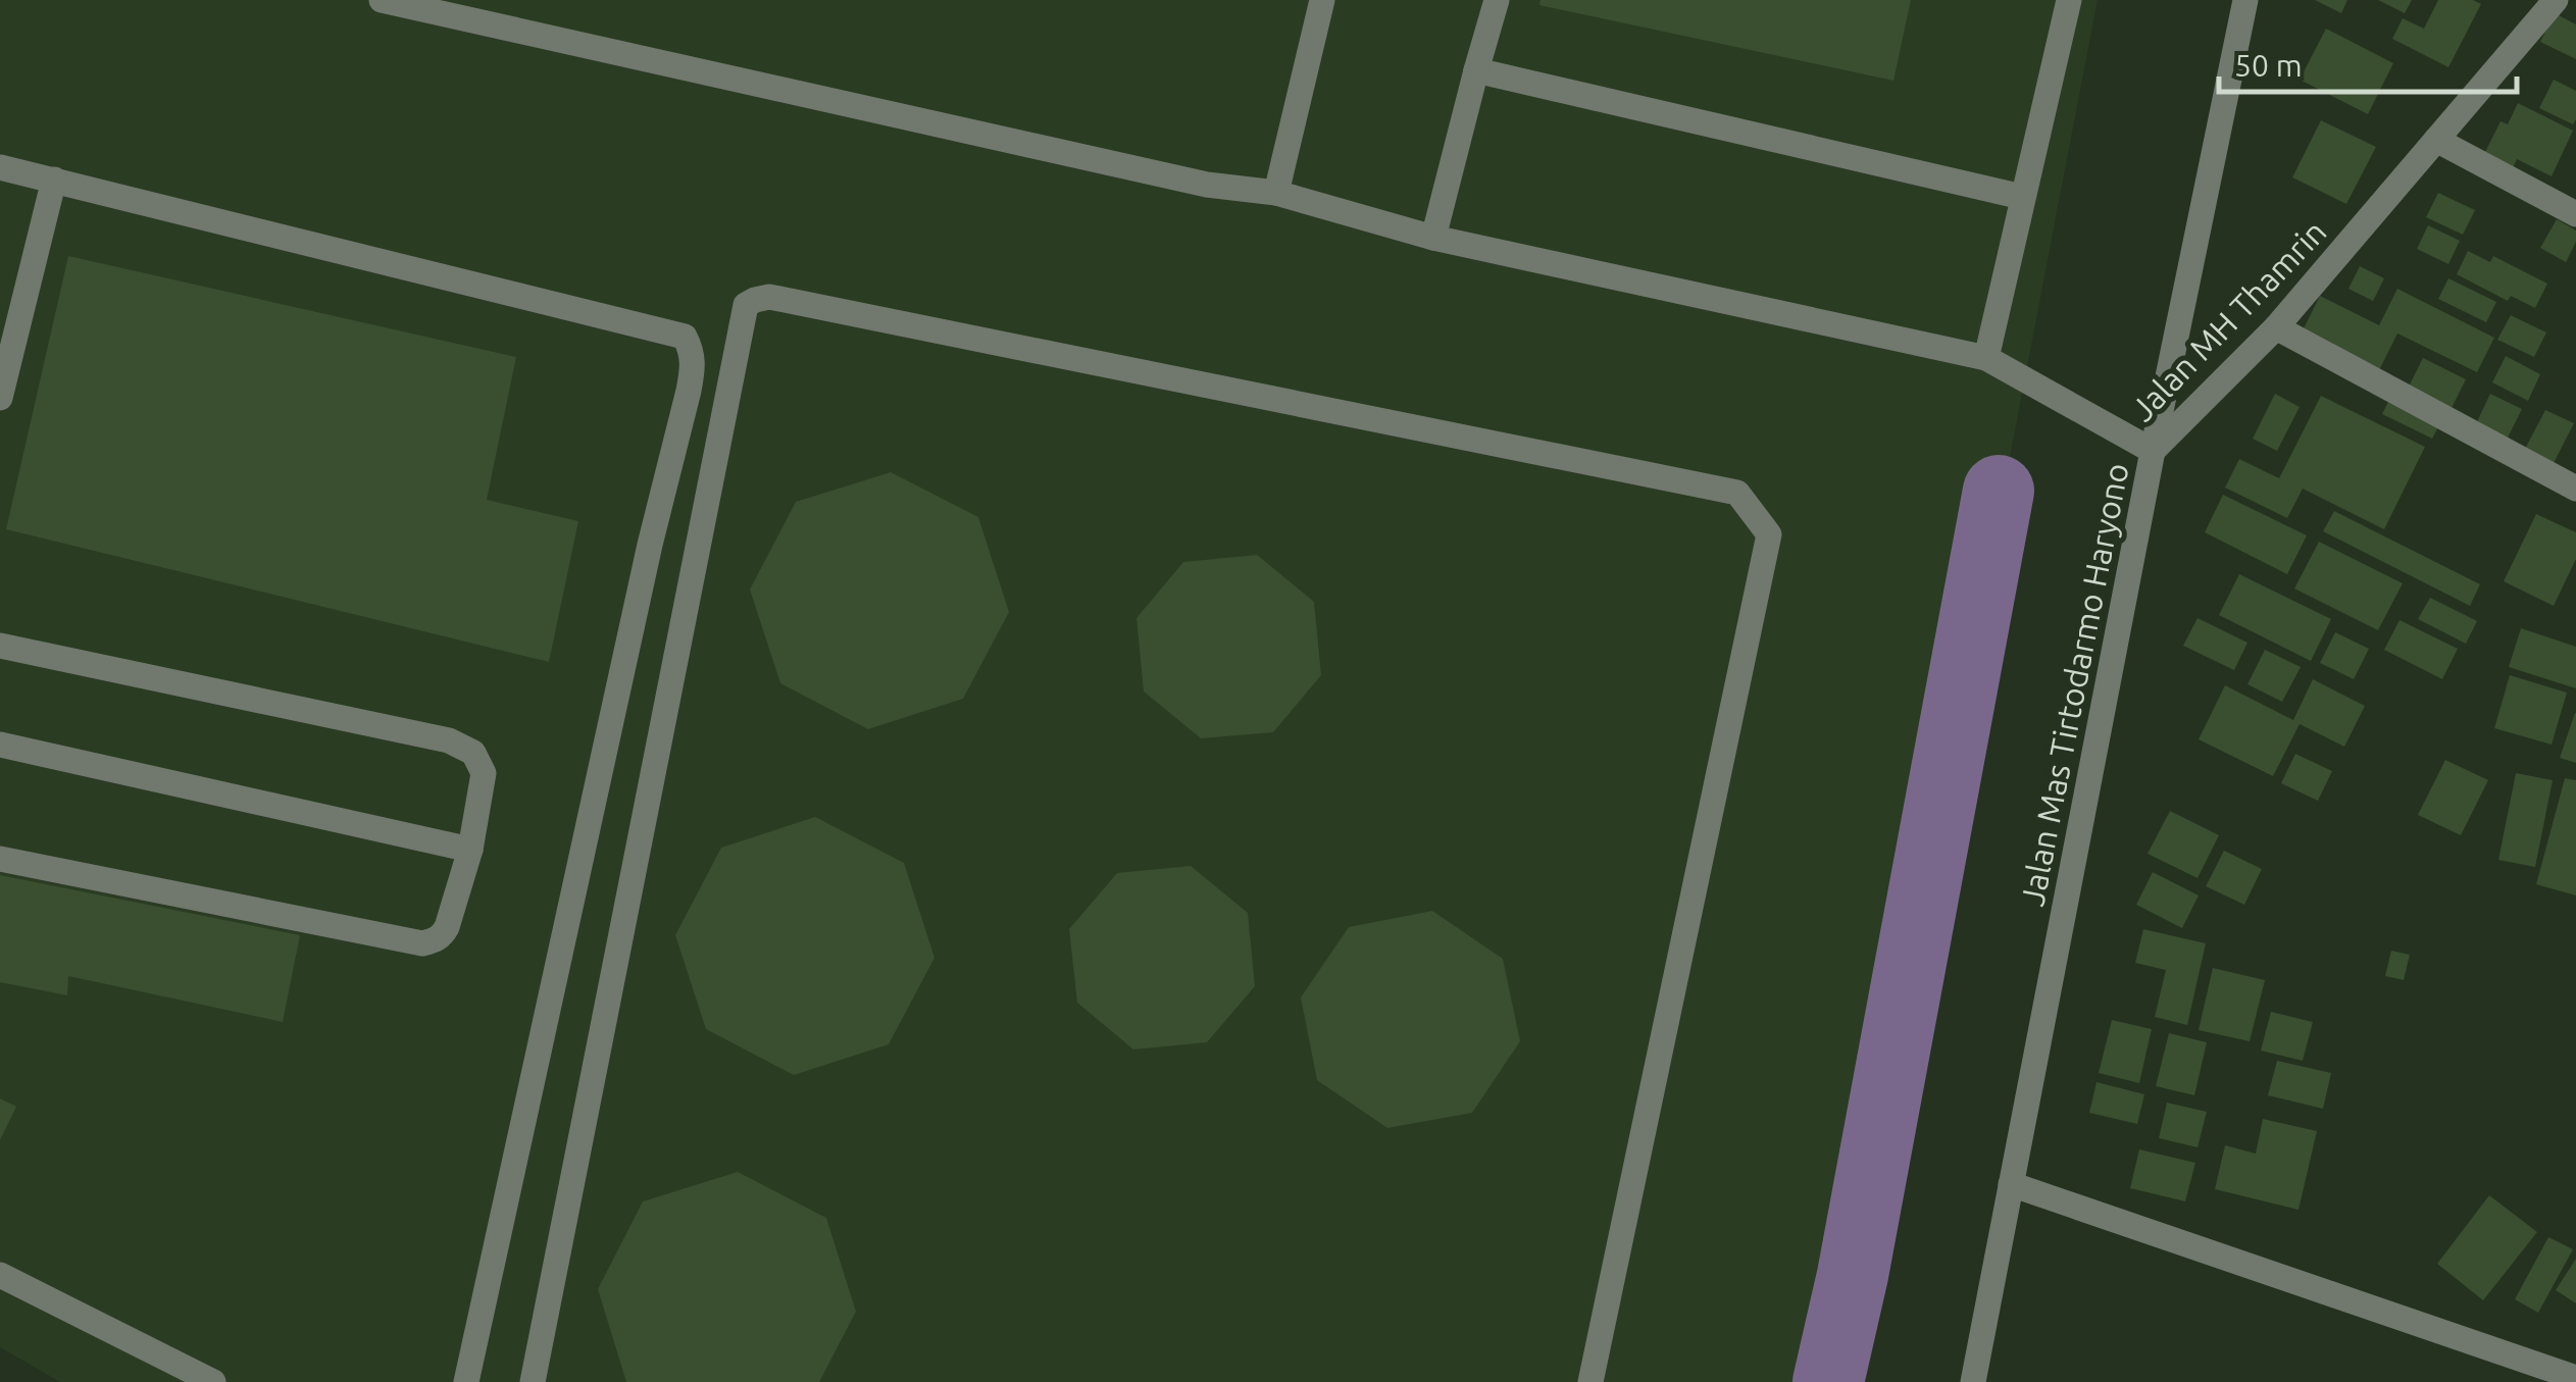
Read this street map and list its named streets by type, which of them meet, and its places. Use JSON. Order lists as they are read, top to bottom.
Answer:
{
  "streets": {
    "street": ["Jalan MH Thamrin", "Jalan Mas Tirtodarmo Haryono"]
  },
  "crossings": [
    ["Jalan MH Thamrin", "Jalan Mas Tirtodarmo Haryono"]
  ],
  "scale_bar": "50 m"
}
